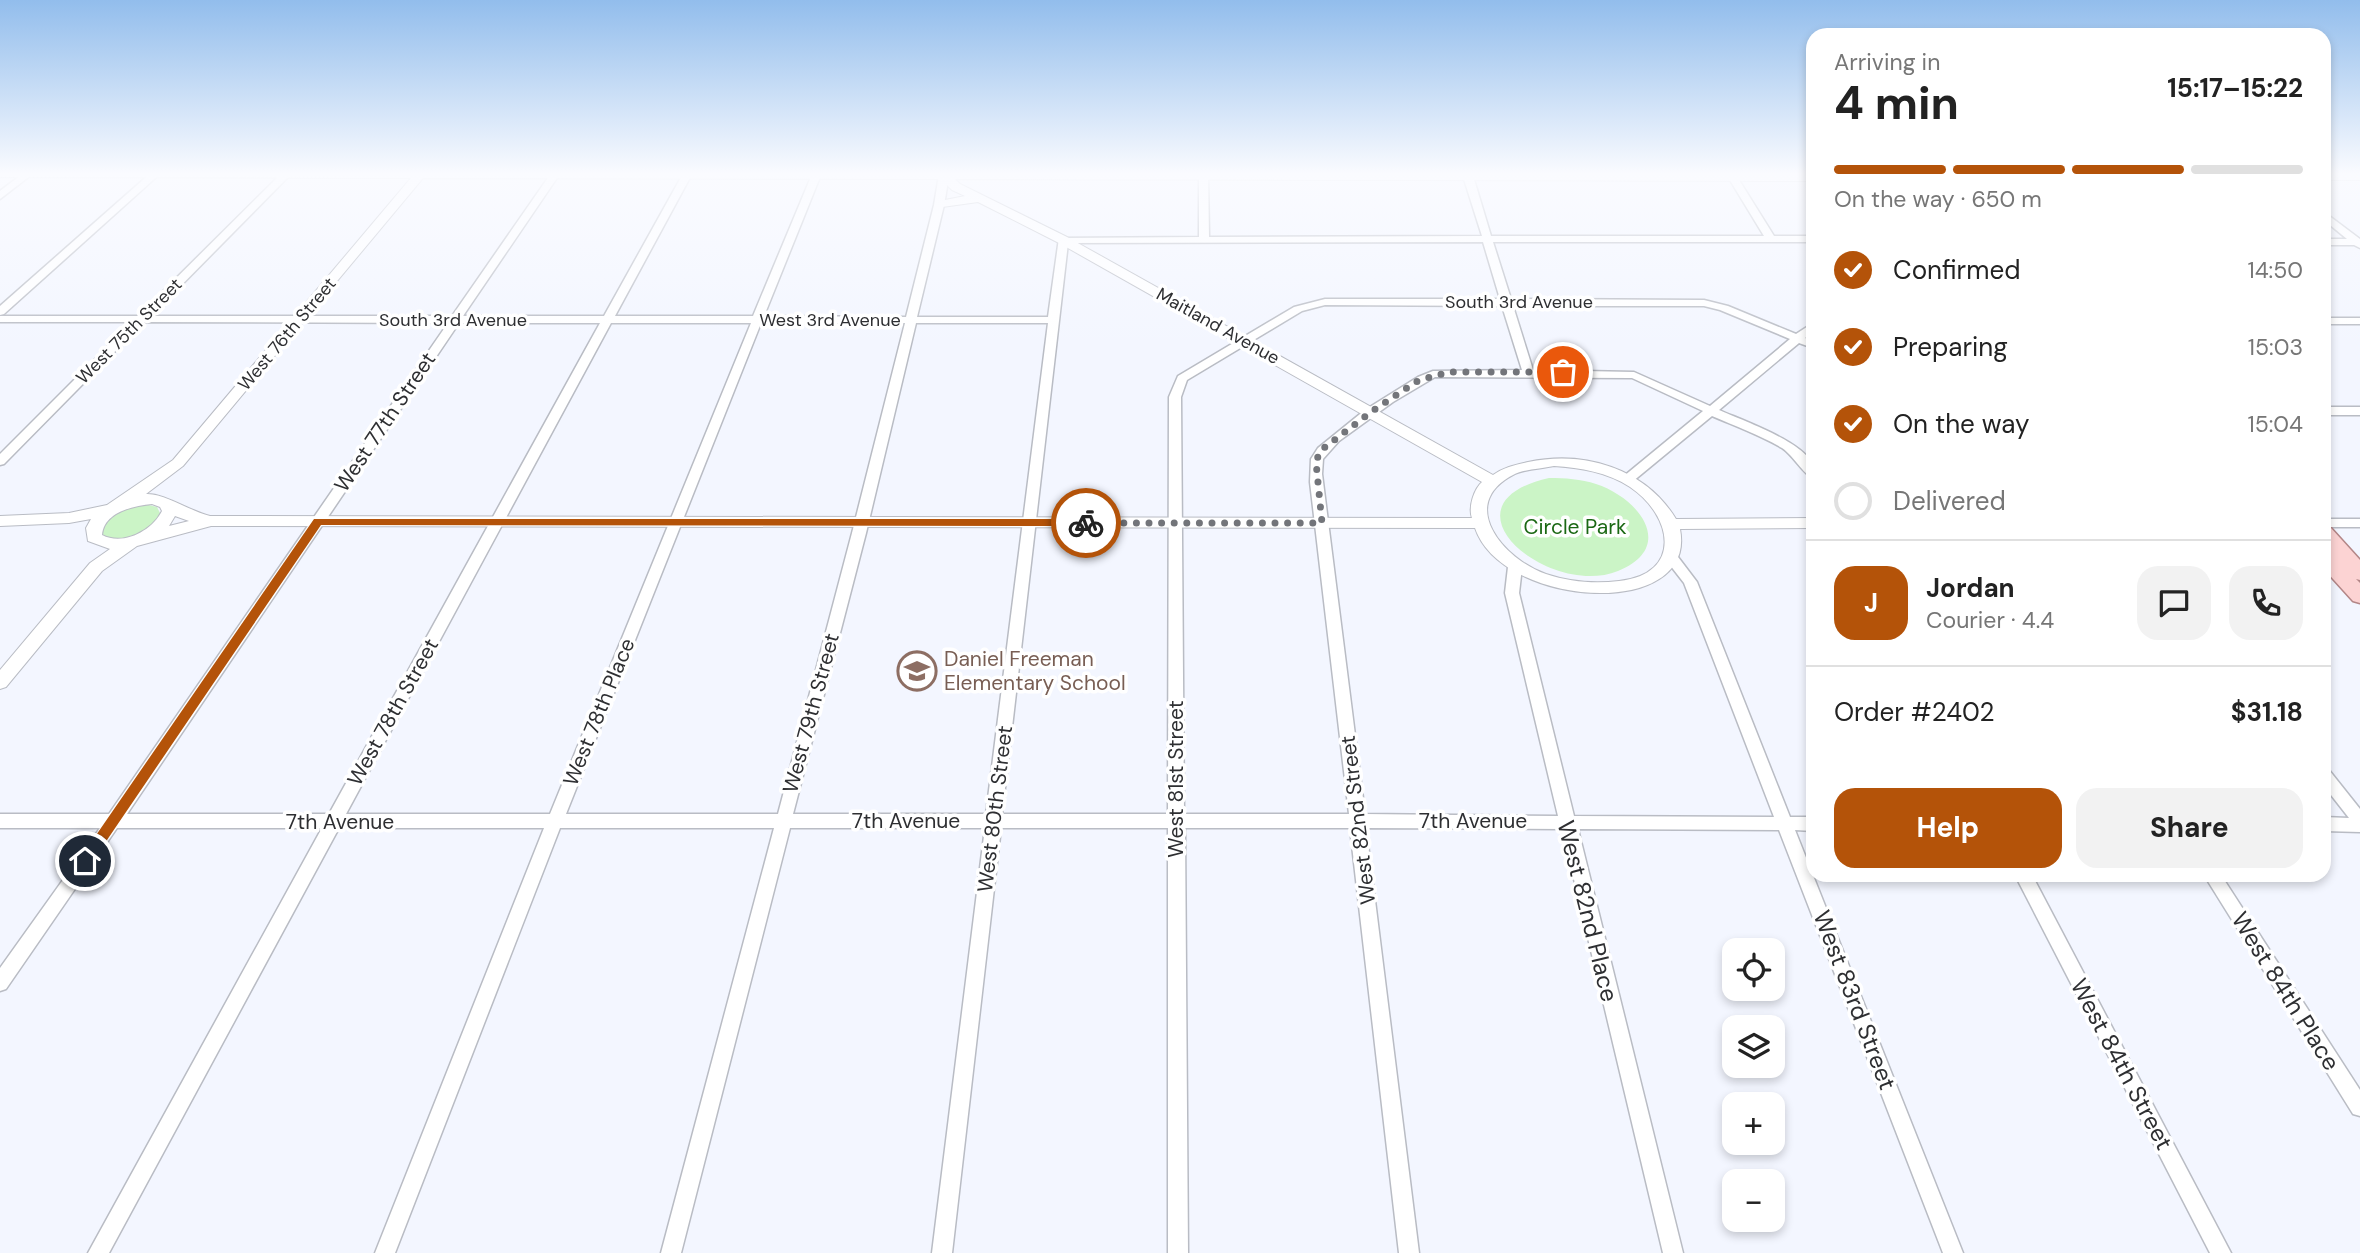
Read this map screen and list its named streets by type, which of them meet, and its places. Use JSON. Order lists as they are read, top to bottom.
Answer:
{
  "streets": {
    "street": [
      "South 3rd Avenue",
      "West 3rd Avenue",
      "Maitland Avenue",
      "West 75th Street",
      "West 76th Street",
      "West 77th Street",
      "West 78th Street",
      "West 78th Place",
      "West 79th Street",
      "West 81st Street",
      "West 80th Street",
      "West 82nd Street",
      "7th Avenue",
      "West 82nd Place",
      "West 84th Place",
      "West 83rd Street",
      "West 84th Street"
    ]
  },
  "crossings": [
    ["South 3rd Avenue", "West 3rd Avenue"],
    ["South 3rd Avenue", "Maitland Avenue"],
    ["South 3rd Avenue", "West 75th Street"],
    ["South 3rd Avenue", "West 76th Street"],
    ["South 3rd Avenue", "West 77th Street"],
    ["South 3rd Avenue", "West 78th Street"],
    ["South 3rd Avenue", "West 81st Street"],
    ["West 3rd Avenue", "West 78th Street"],
    ["West 3rd Avenue", "West 78th Place"],
    ["West 3rd Avenue", "West 79th Street"],
    ["West 3rd Avenue", "West 80th Street"],
    ["Maitland Avenue", "West 81st Street"],
    ["Maitland Avenue", "West 80th Street"],
    ["Maitland Avenue", "West 82nd Street"],
    ["Maitland Avenue", "West 82nd Place"],
    ["Maitland Avenue", "West 83rd Street"],
    ["West 77th Street", "7th Avenue"],
    ["West 78th Street", "7th Avenue"],
    ["West 78th Place", "7th Avenue"],
    ["West 79th Street", "7th Avenue"],
    ["West 81st Street", "7th Avenue"],
    ["West 80th Street", "7th Avenue"],
    ["West 82nd Street", "7th Avenue"],
    ["7th Avenue", "West 82nd Place"],
    ["7th Avenue", "West 83rd Street"],
    ["West 82nd Place", "West 83rd Street"]
  ],
  "parks": ["Circle Park"],
  "places": {
    "school or university": ["Daniel Freeman Elementary School"]
  },
  "page": {
    "heading": ["4 min", "Arriving in", "15:17–15:22"],
    "panel": [
      "Jordan",
      "Courier · 4.4",
      "Order #2402",
      "$31.18"
    ],
    "bar": "On the way · 650 m",
    "list": [
      ["Confirmed", "14:50"],
      ["Preparing", "15:03"],
      ["On the way", "15:04"],
      "Delivered"
    ],
    "round": "J",
    "buttons": ["Help", "Share"],
    "map_buttons": ["+", "−"]
  }
}
